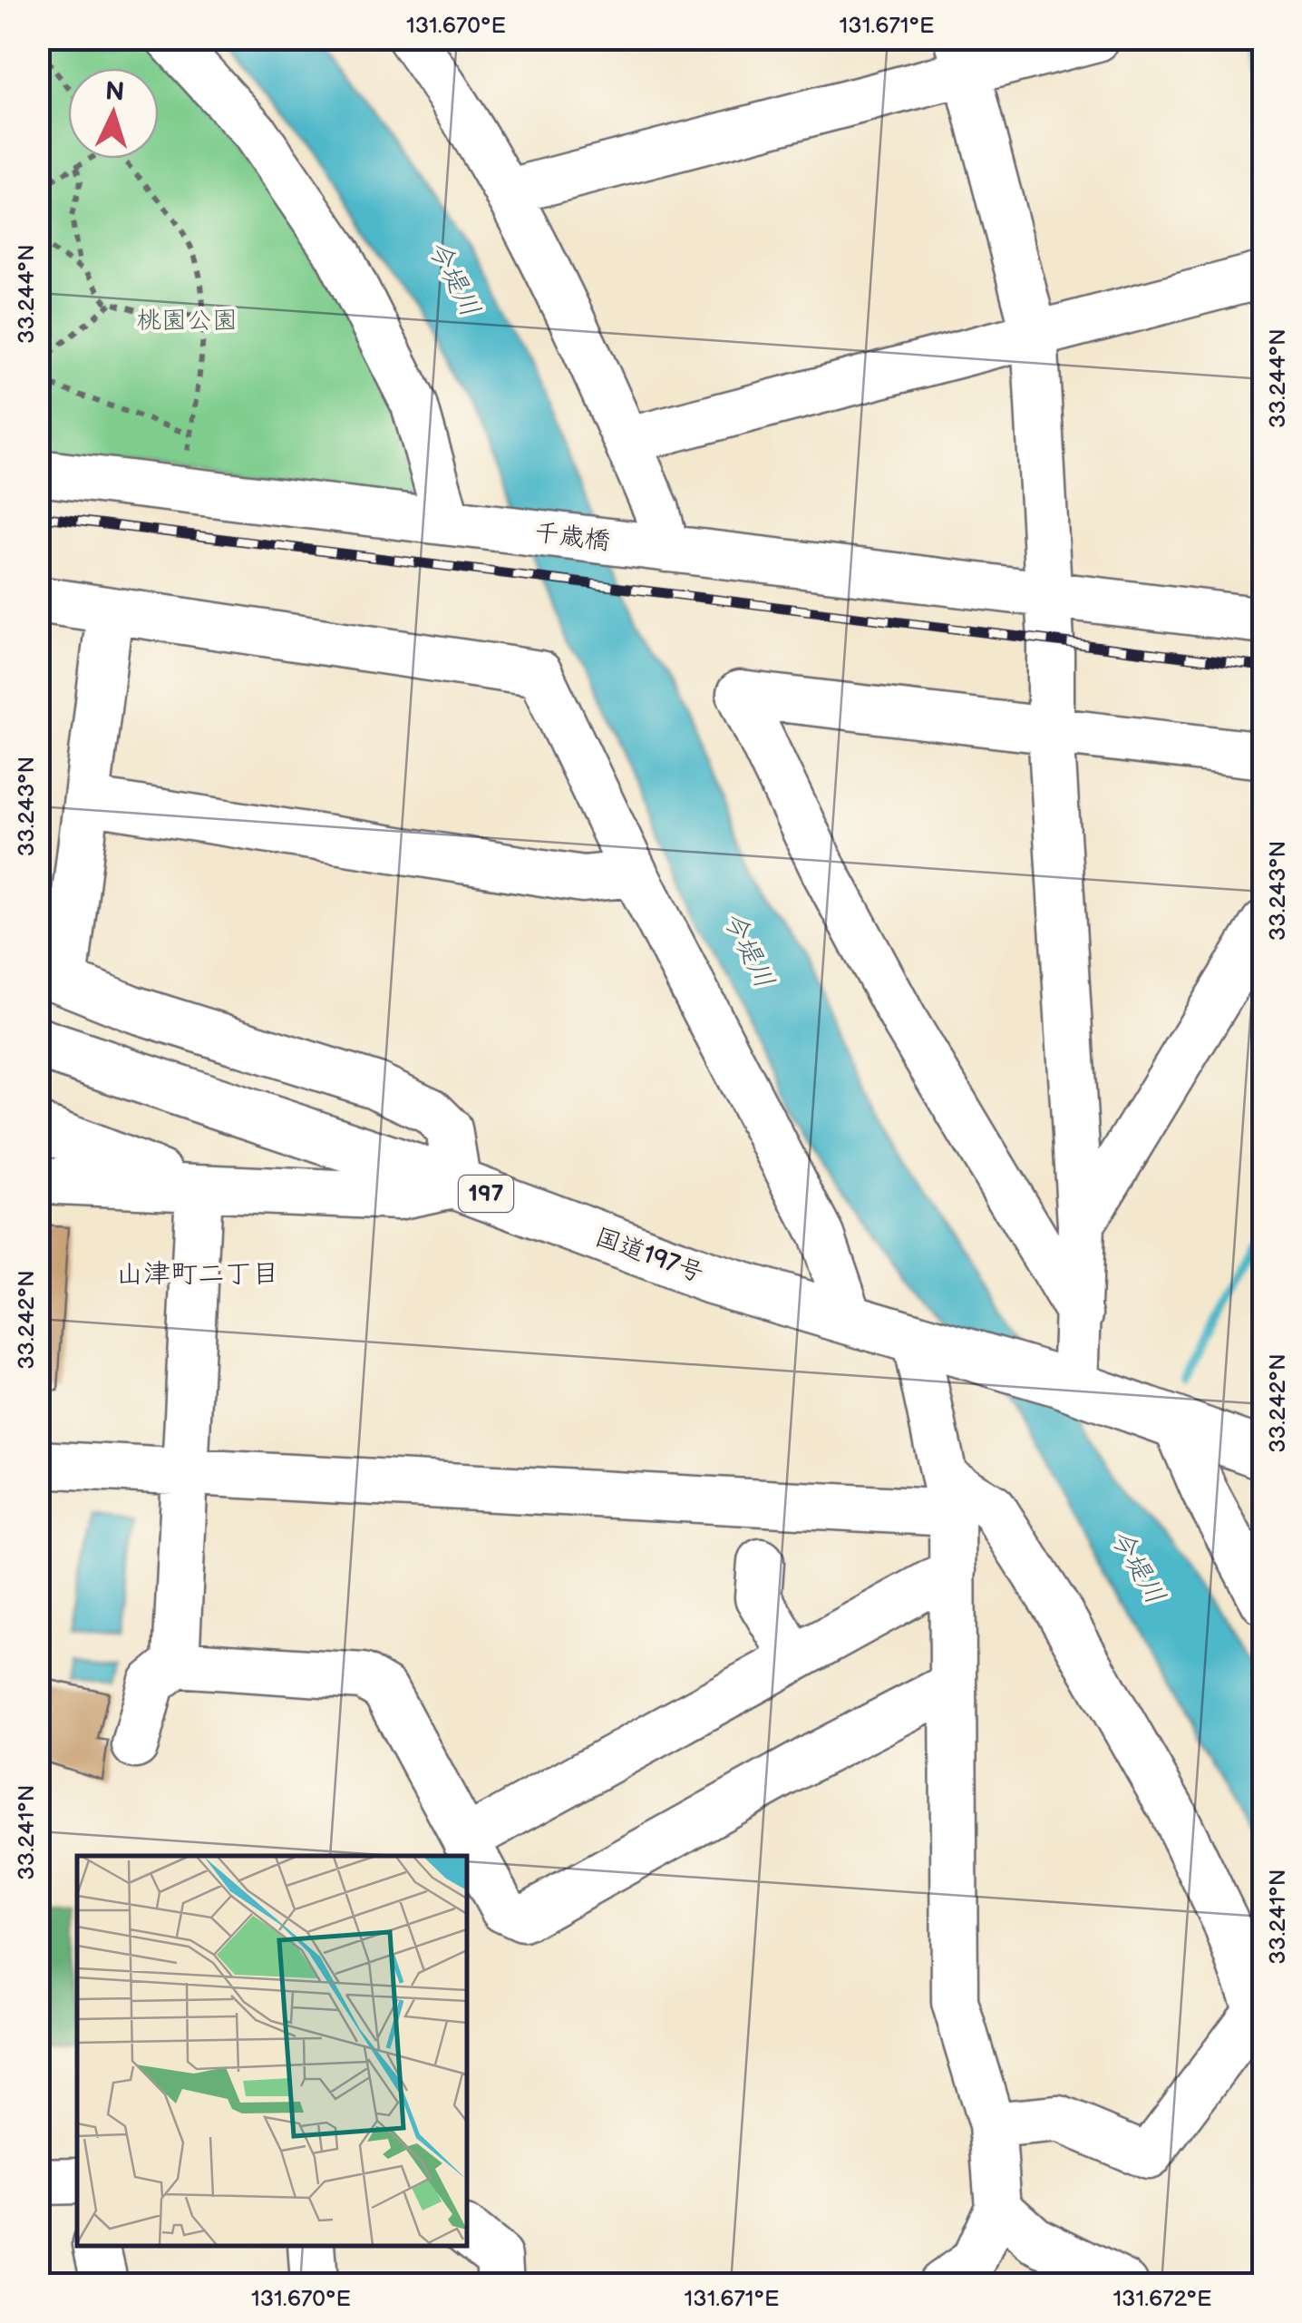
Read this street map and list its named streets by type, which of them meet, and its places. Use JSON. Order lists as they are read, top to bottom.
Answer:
{
  "streets": {
    "highway": ["197", "国道197号"],
    "street": ["千歳橋"]
  },
  "districts": ["山津町二丁目"],
  "water": ["今堤川"],
  "parks": ["桃園公園"],
  "north": "top",
  "coordinates": [
    "131.670°E",
    "131.671°E",
    "33.244°N",
    "33.243°N",
    "33.242°N",
    "33.241°N",
    "131.672°E"
  ]
}
